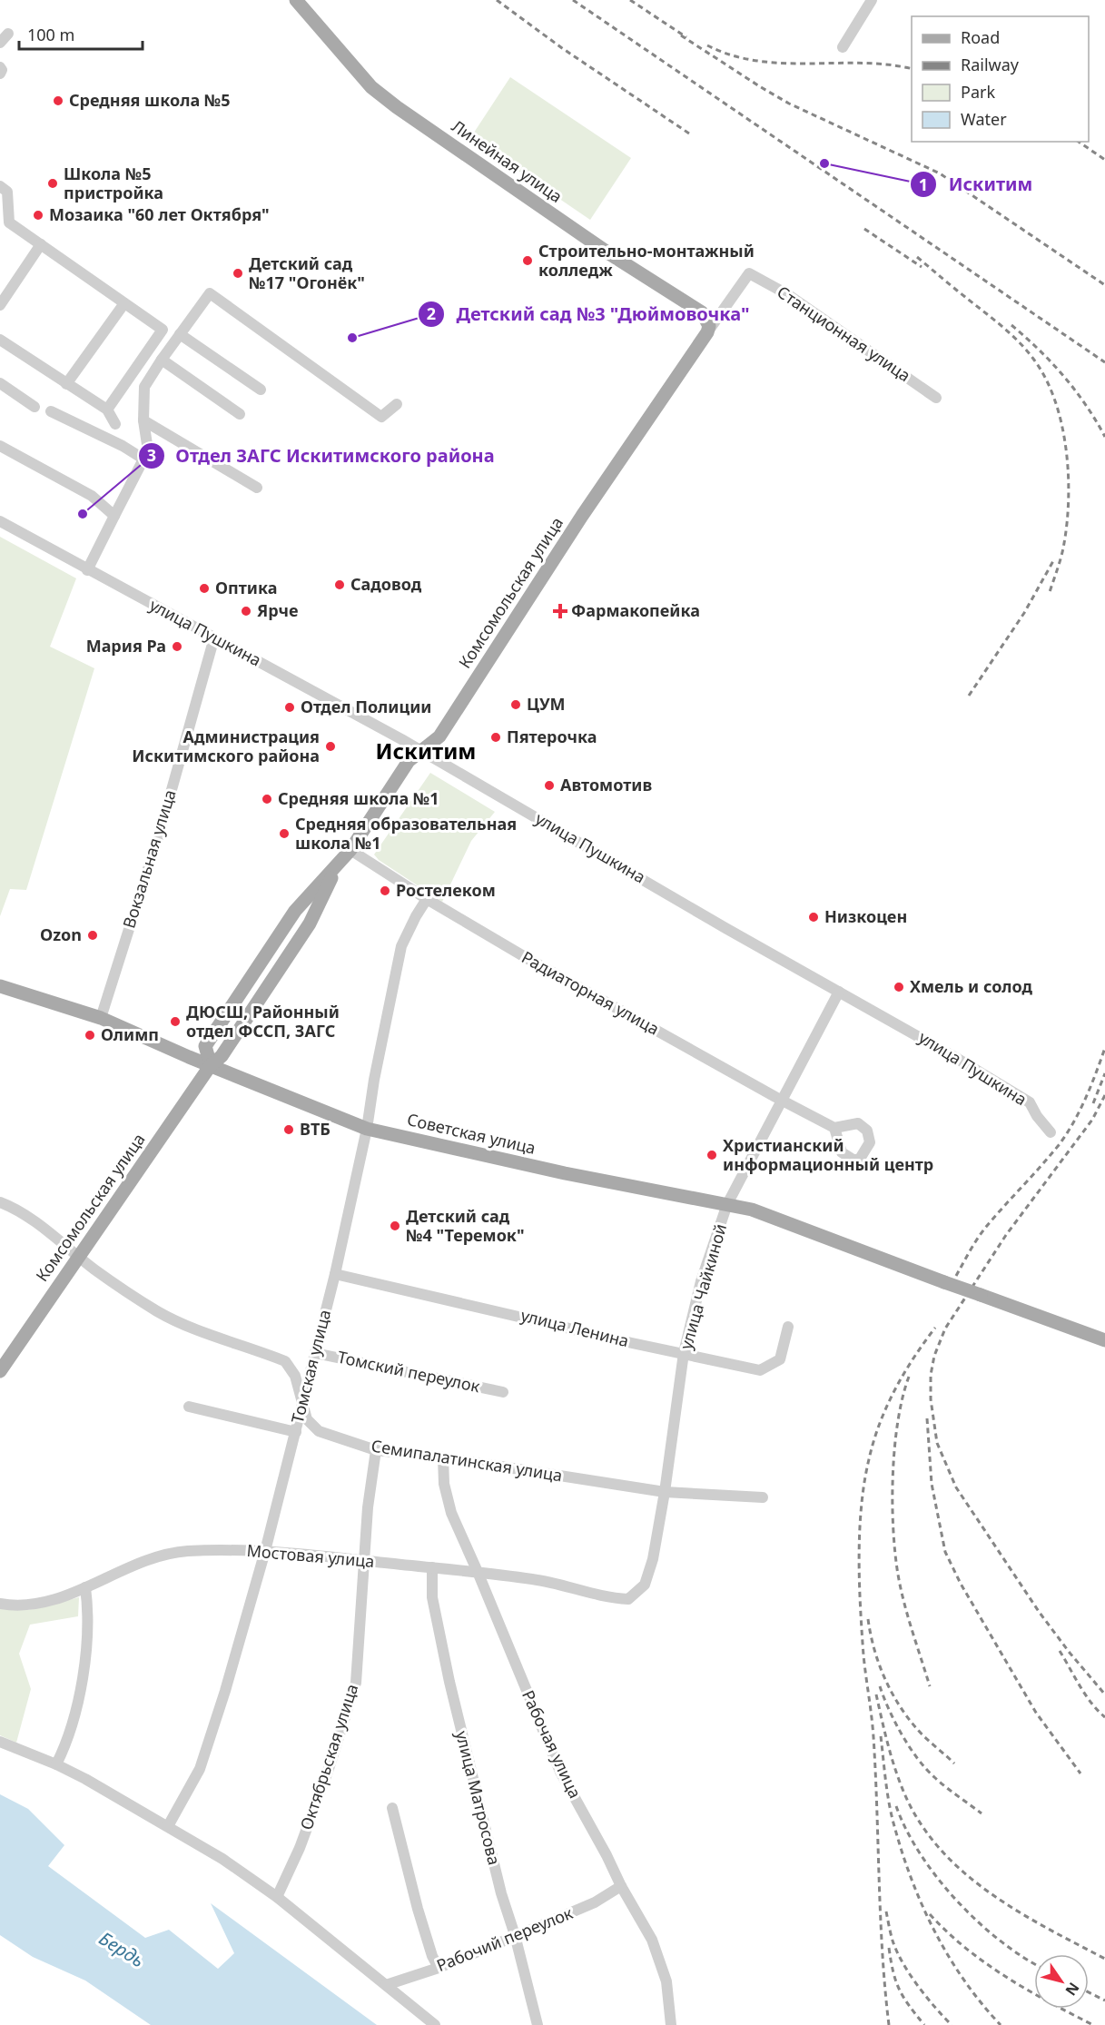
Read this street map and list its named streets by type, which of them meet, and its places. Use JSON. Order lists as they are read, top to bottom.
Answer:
{
  "streets": {
    "main road": ["Линейная улица", "Комсомольская улица", "Советская улица"],
    "street": [
      "Станционная улица",
      "улица Пушкина",
      "Вокзальная улица",
      "Радиаторная улица",
      "улица Чайкиной",
      "улица Ленина",
      "Томская улица",
      "Томский переулок",
      "Семипалатинская улица",
      "Мостовая улица",
      "Рабочая улица",
      "Октябрьская улица",
      "улица Матросова",
      "Рабочий переулок"
    ]
  },
  "crossings": [
    ["Линейная улица", "Станционная улица"],
    ["Линейная улица", "Комсомольская улица"],
    ["Станционная улица", "Комсомольская улица"],
    ["Комсомольская улица", "улица Пушкина"],
    ["Комсомольская улица", "Радиаторная улица"],
    ["Комсомольская улица", "Советская улица"],
    ["Комсомольская улица", "Семипалатинская улица"],
    ["улица Пушкина", "Вокзальная улица"],
    ["улица Пушкина", "улица Чайкиной"],
    ["Вокзальная улица", "Советская улица"],
    ["Радиаторная улица", "улица Чайкиной"],
    ["Радиаторная улица", "Томская улица"],
    ["Советская улица", "улица Чайкиной"],
    ["Советская улица", "Томская улица"],
    ["улица Чайкиной", "улица Ленина"],
    ["улица Чайкиной", "Семипалатинская улица"],
    ["улица Чайкиной", "Мостовая улица"],
    ["улица Ленина", "Томская улица"],
    ["Томская улица", "Томский переулок"],
    ["Томская улица", "Семипалатинская улица"],
    ["Томская улица", "Мостовая улица"],
    ["Семипалатинская улица", "Рабочая улица"],
    ["Семипалатинская улица", "Октябрьская улица"],
    ["Мостовая улица", "Рабочая улица"],
    ["Мостовая улица", "Октябрьская улица"],
    ["Мостовая улица", "улица Матросова"],
    ["Рабочая улица", "Рабочий переулок"],
    ["улица Матросова", "Рабочий переулок"]
  ],
  "districts": ["Искитим"],
  "water": ["Бердь"],
  "places": {
    "other": [
      "Средняя школа №5",
      "Искитим",
      "Школа №5 пристройка",
      "Мозаика \"60 лет Октября\"",
      "Строительно-монтажный колледж",
      "Детский сад №17 \"Огонёк\"",
      "Детский сад №3 \"Дюймовочка\"",
      "Отдел ЗАГС Искитимского района",
      "Садовод",
      "Оптика",
      "Ярче",
      "Мария Ра",
      "ЦУМ",
      "Отдел Полиции",
      "Пятерочка",
      "Администрация Искитимского района",
      "Автомотив",
      "Средняя школа №1",
      "Средняя образовательная школа №1",
      "Ростелеком",
      "Низкоцен",
      "Ozon",
      "Хмель и солод",
      "ДЮСШ, Районный отдел ФССП, ЗАГС",
      "Олимп",
      "ВТБ",
      "Христианский информационный центр",
      "Детский сад №4 \"Теремок\""
    ],
    "health": ["Фармакопейка"]
  },
  "legend": [
    "Road",
    "Railway",
    "Park",
    "Water"
  ],
  "scale_bar": "100 m",
  "north": "bottom right"
}
